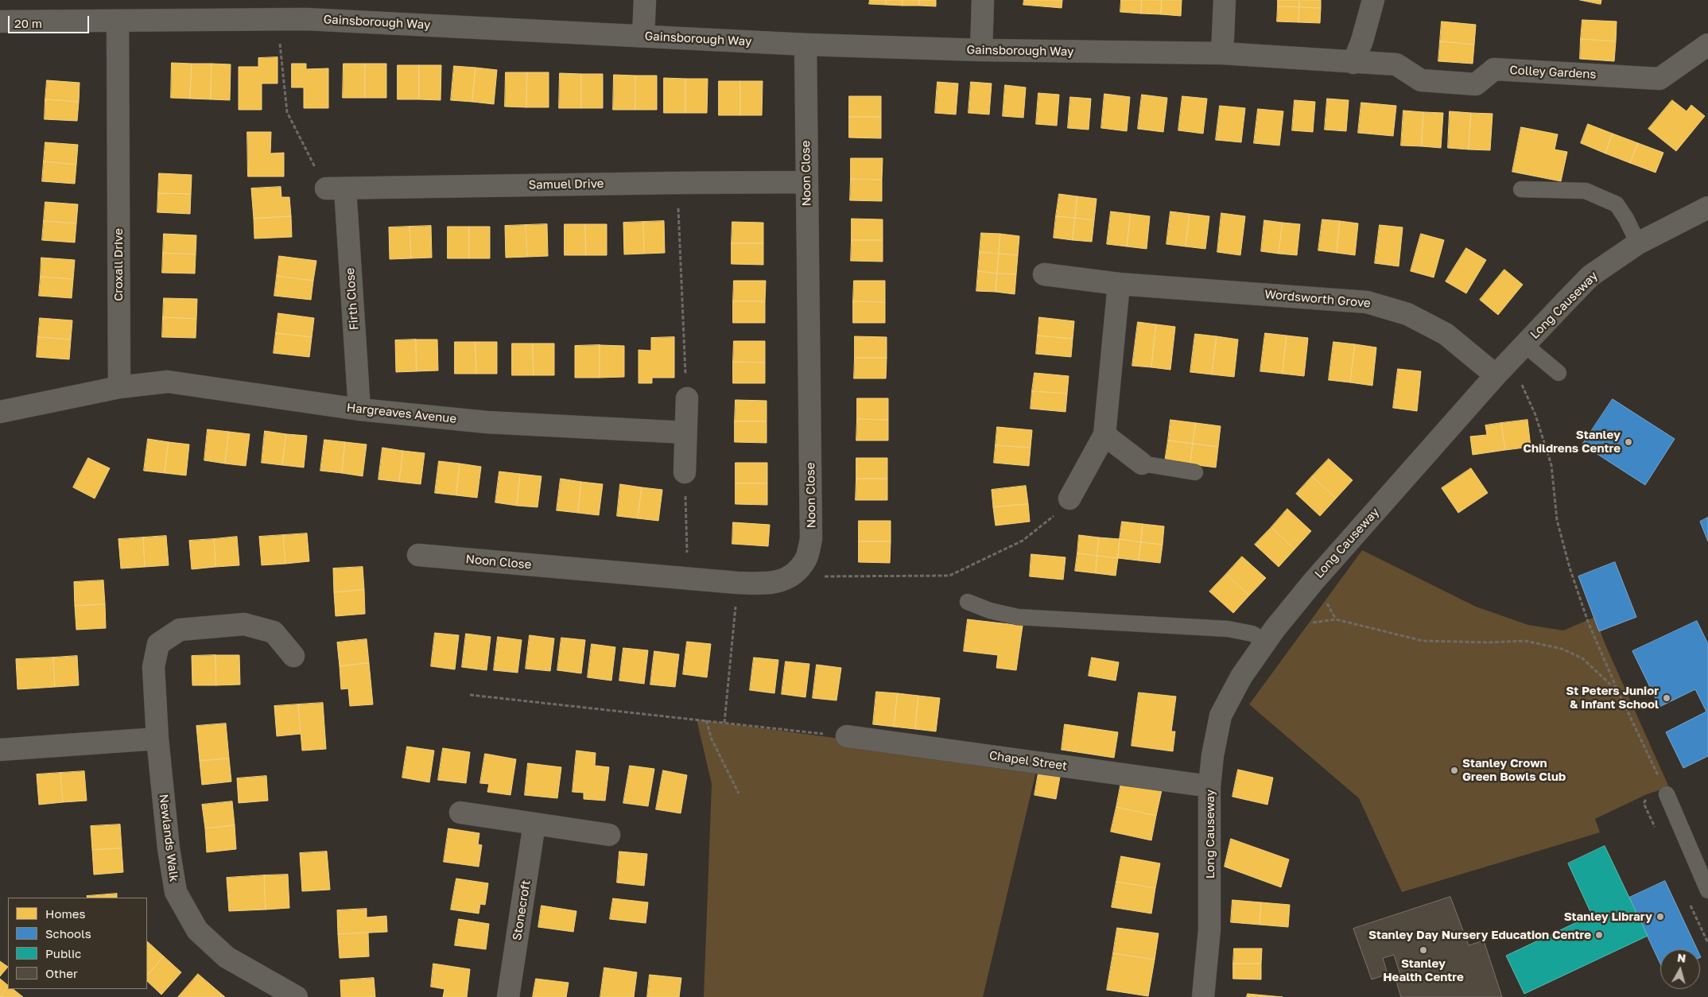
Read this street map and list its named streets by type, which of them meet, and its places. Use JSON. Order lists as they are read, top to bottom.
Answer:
{
  "streets": {
    "street": [
      "Gainsborough Way",
      "Colley Gardens",
      "Noon Close",
      "Samuel Drive",
      "Croxall Drive",
      "Firth Close",
      "Wordsworth Grove",
      "Long Causeway",
      "Hargreaves Avenue",
      "Chapel Street",
      "Newlands Walk",
      "Stonecroft"
    ]
  },
  "crossings": [
    ["Gainsborough Way", "Colley Gardens"],
    ["Gainsborough Way", "Noon Close"],
    ["Gainsborough Way", "Croxall Drive"],
    ["Noon Close", "Samuel Drive"],
    ["Samuel Drive", "Firth Close"],
    ["Croxall Drive", "Hargreaves Avenue"],
    ["Firth Close", "Hargreaves Avenue"],
    ["Wordsworth Grove", "Long Causeway"],
    ["Long Causeway", "Chapel Street"]
  ],
  "places": [
    "Stanley Childrens Centre",
    "St Peters Junior & Infant School",
    "Stanley Crown Green Bowls Club",
    "Stanley Library",
    "Stanley Day Nursery Education Centre",
    "Stanley Health Centre"
  ],
  "legend": [
    "Homes",
    "Schools",
    "Public",
    "Other"
  ],
  "scale_bar": "20 m",
  "north": "top"
}
